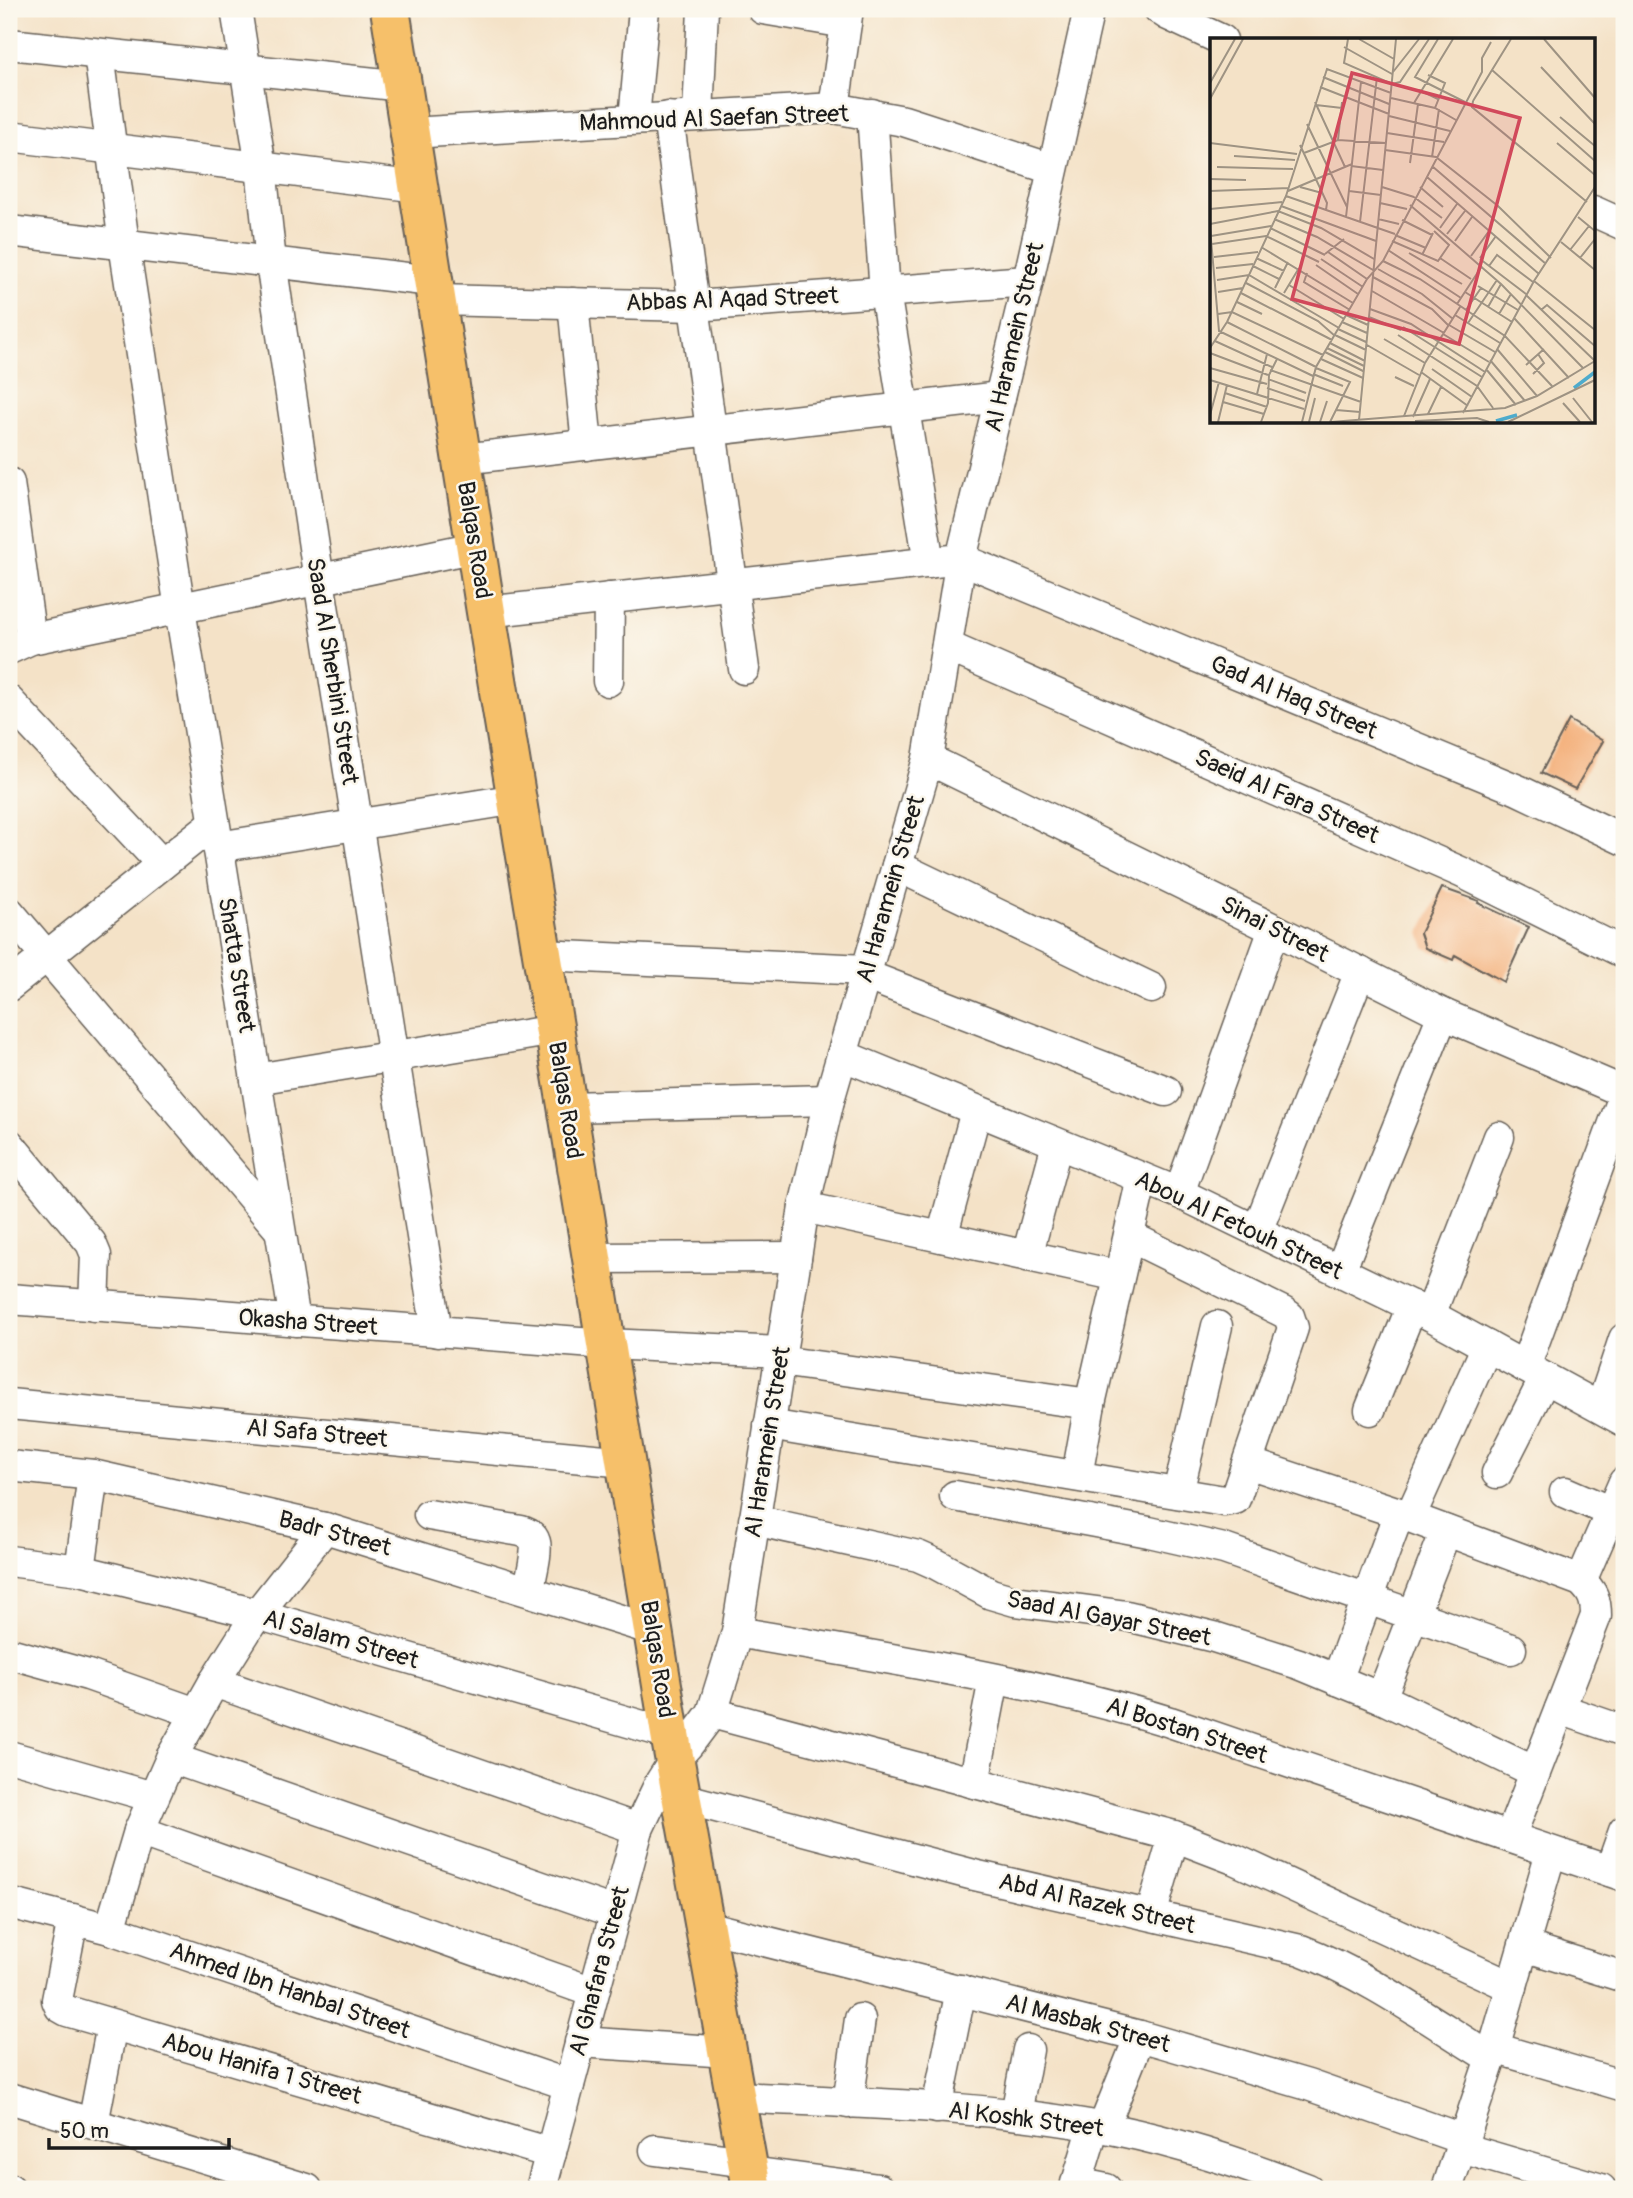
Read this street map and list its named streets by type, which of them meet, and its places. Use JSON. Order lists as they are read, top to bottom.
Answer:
{
  "streets": {
    "main road": ["Balqas Road"],
    "street": [
      "Mahmoud Al Saefan Street",
      "Abbas Al Aqad Street",
      "Al Haramein Street",
      "Saad Al Sherbini Street",
      "Gad Al Haq Street",
      "Saeid Al Fara Street",
      "Sinai Street",
      "Shatta Street",
      "Abou Al Fetouh Street",
      "Okasha Street",
      "Al Safa Street",
      "Badr Street",
      "Saad Al Gayar Street",
      "Al Salam Street",
      "Al Bostan Street",
      "Abd Al Razek Street",
      "Al Ghafara Street",
      "Ahmed Ibn Hanbal Street",
      "Al Masbak Street",
      "Abou Hanifa 1 Street",
      "Al Koshk Street"
    ]
  },
  "crossings": [
    ["Mahmoud Al Saefan Street", "Al Haramein Street"],
    ["Mahmoud Al Saefan Street", "Balqas Road"],
    ["Abbas Al Aqad Street", "Al Haramein Street"],
    ["Abbas Al Aqad Street", "Balqas Road"],
    ["Abbas Al Aqad Street", "Saad Al Sherbini Street"],
    ["Abbas Al Aqad Street", "Shatta Street"],
    ["Al Haramein Street", "Balqas Road"],
    ["Al Haramein Street", "Gad Al Haq Street"],
    ["Al Haramein Street", "Saeid Al Fara Street"],
    ["Al Haramein Street", "Sinai Street"],
    ["Al Haramein Street", "Abou Al Fetouh Street"],
    ["Al Haramein Street", "Okasha Street"],
    ["Al Haramein Street", "Saad Al Gayar Street"],
    ["Al Haramein Street", "Al Salam Street"],
    ["Al Haramein Street", "Al Bostan Street"],
    ["Al Haramein Street", "Al Ghafara Street"],
    ["Balqas Road", "Okasha Street"],
    ["Balqas Road", "Al Safa Street"],
    ["Balqas Road", "Badr Street"],
    ["Balqas Road", "Al Salam Street"],
    ["Balqas Road", "Abd Al Razek Street"],
    ["Balqas Road", "Al Ghafara Street"],
    ["Balqas Road", "Al Masbak Street"],
    ["Balqas Road", "Al Koshk Street"],
    ["Saad Al Sherbini Street", "Okasha Street"],
    ["Shatta Street", "Okasha Street"],
    ["Al Salam Street", "Al Ghafara Street"],
    ["Al Ghafara Street", "Ahmed Ibn Hanbal Street"],
    ["Al Ghafara Street", "Abou Hanifa 1 Street"],
    ["Ahmed Ibn Hanbal Street", "Abou Hanifa 1 Street"]
  ],
  "scale_bar": "50 m"
}
